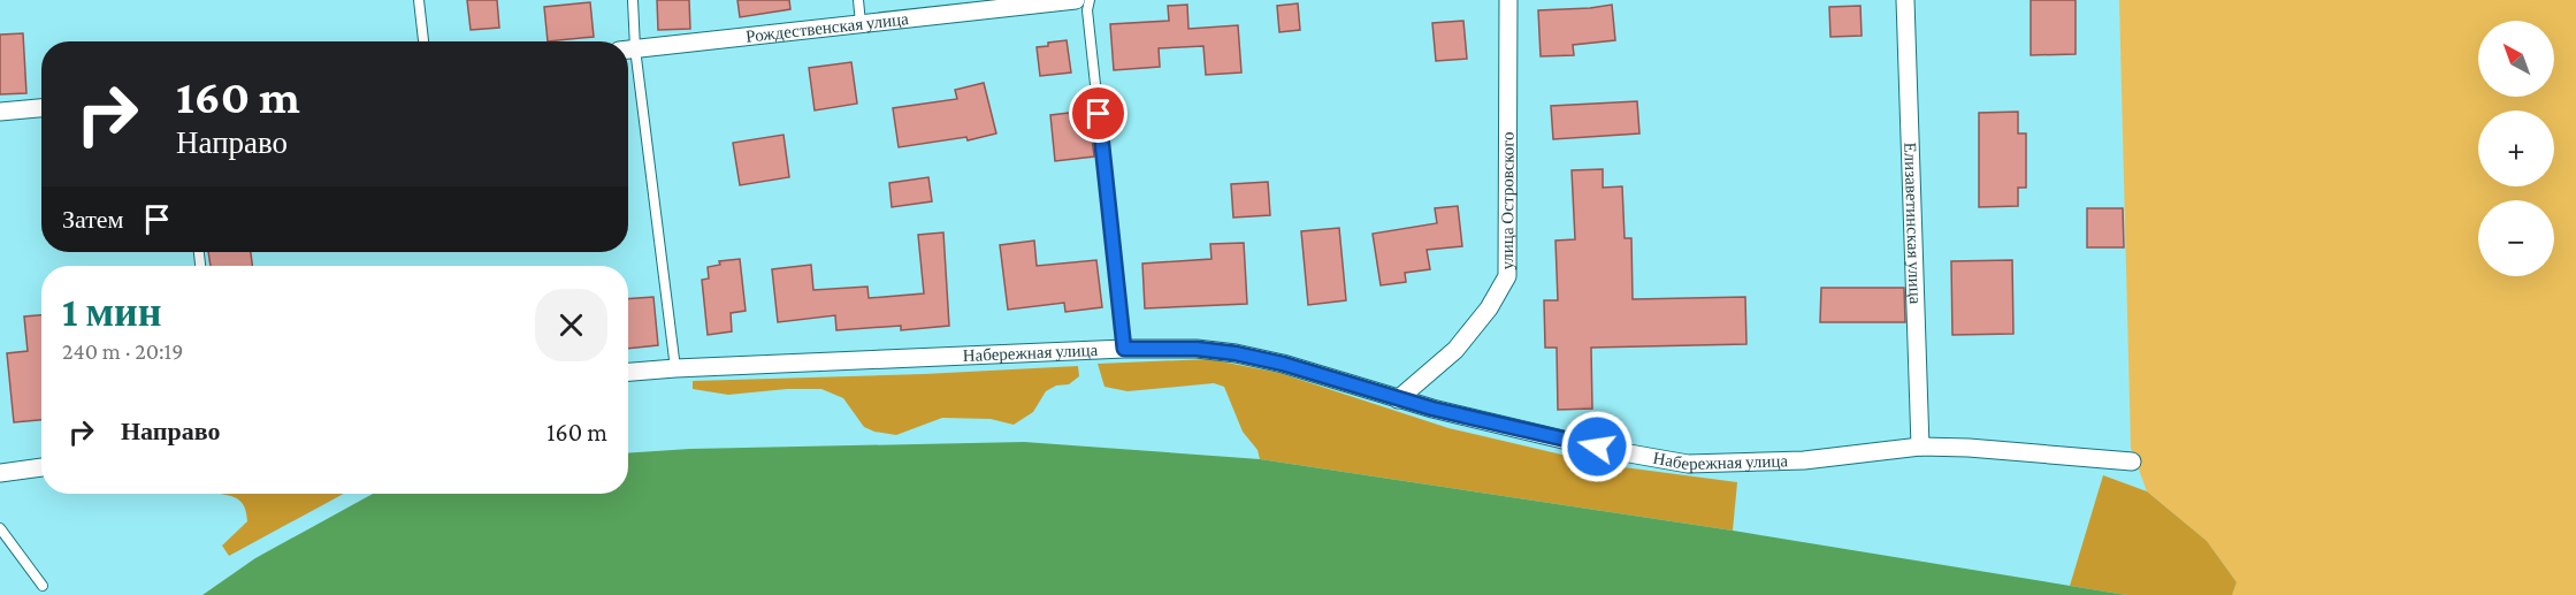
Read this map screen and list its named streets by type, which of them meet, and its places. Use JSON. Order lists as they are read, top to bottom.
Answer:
{
  "streets": {
    "street": [
      "Рождественская улица",
      "улица Островского",
      "Елизаветинская улица",
      "Набережная улица"
    ]
  },
  "crossings": [
    ["улица Островского", "Набережная улица"],
    ["Елизаветинская улица", "Набережная улица"]
  ],
  "north": "top left",
  "page": {
    "map_buttons": ["+", "−"],
    "turn": ["160 m", "Направо"],
    "then": "Затем",
    "heading": ["1 мин", "240 m · 20:19"],
    "list": [
      {
        "name": "Направо",
        "value": "160 m"
      }
    ]
  }
}
